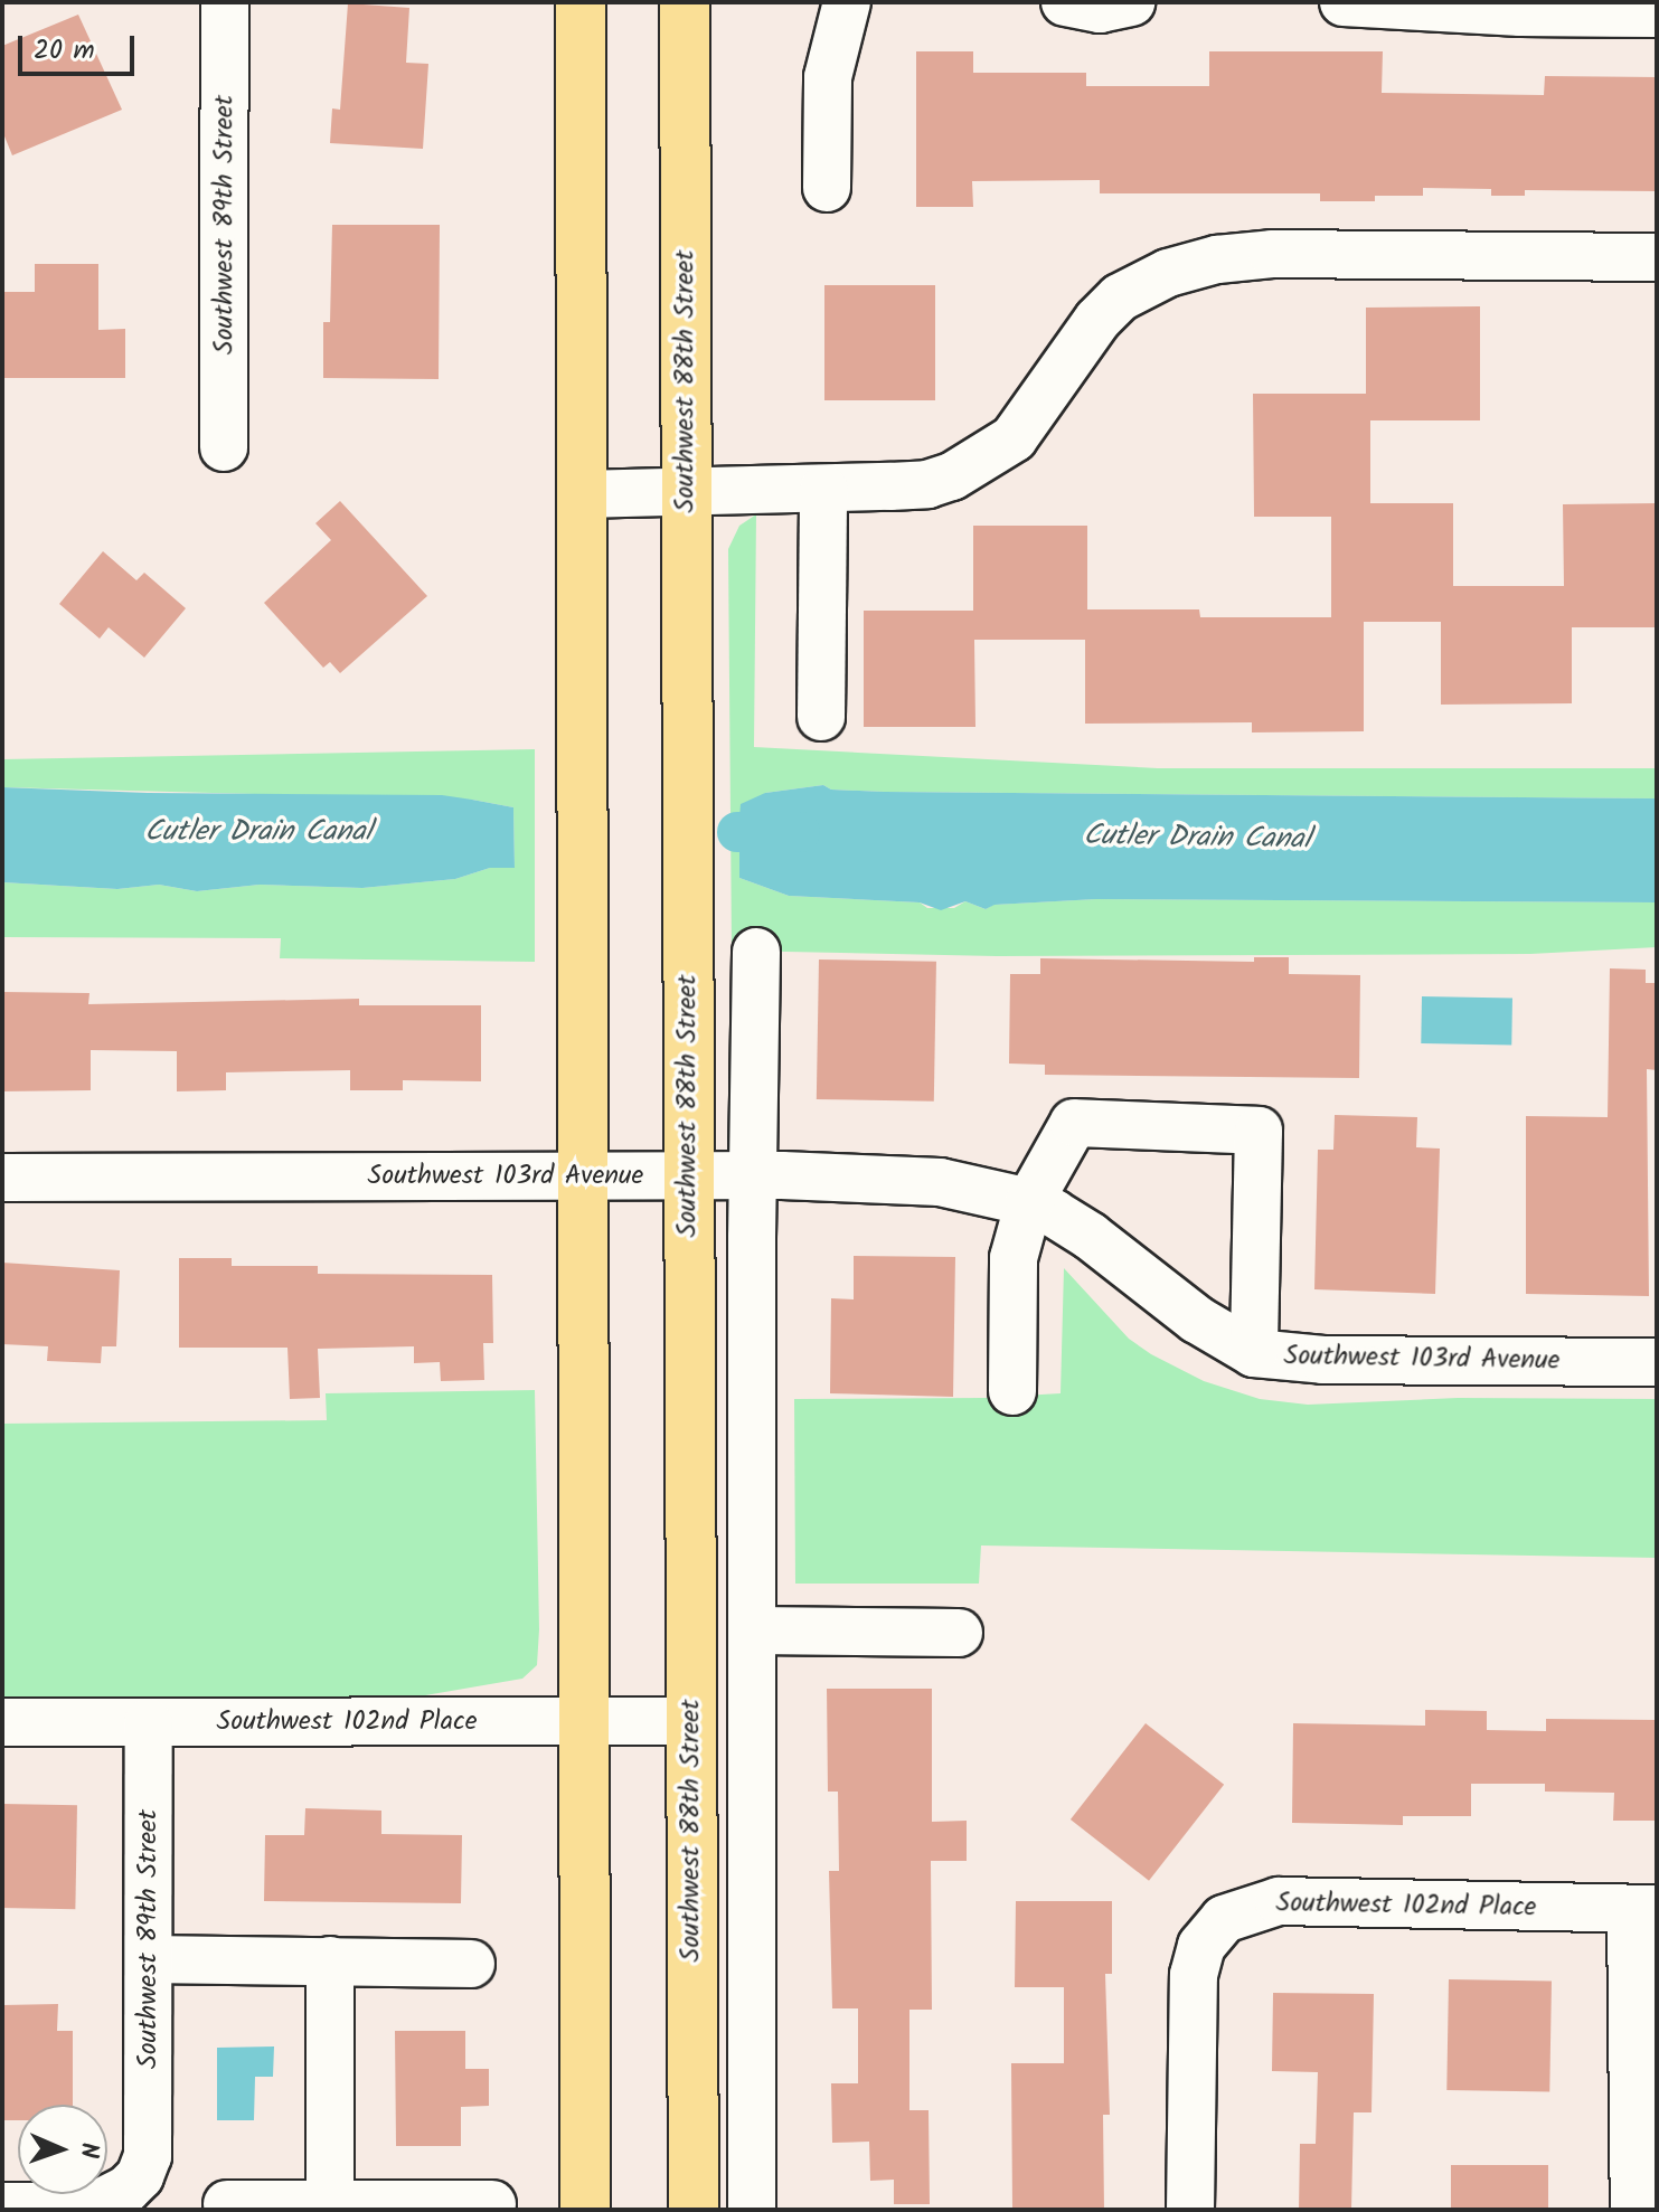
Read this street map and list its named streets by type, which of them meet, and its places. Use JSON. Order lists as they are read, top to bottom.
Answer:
{
  "streets": {
    "main road": ["Southwest 88th Street"],
    "street": ["Southwest 89th Street", "Southwest 103rd Avenue", "Southwest 102nd Place"]
  },
  "crossings": [
    ["Southwest 89th Street", "Southwest 102nd Place"],
    ["Southwest 88th Street", "Southwest 103rd Avenue"],
    ["Southwest 88th Street", "Southwest 102nd Place"]
  ],
  "water": ["Cutler Drain Canal"],
  "scale_bar": "20 m",
  "north": "right"
}
